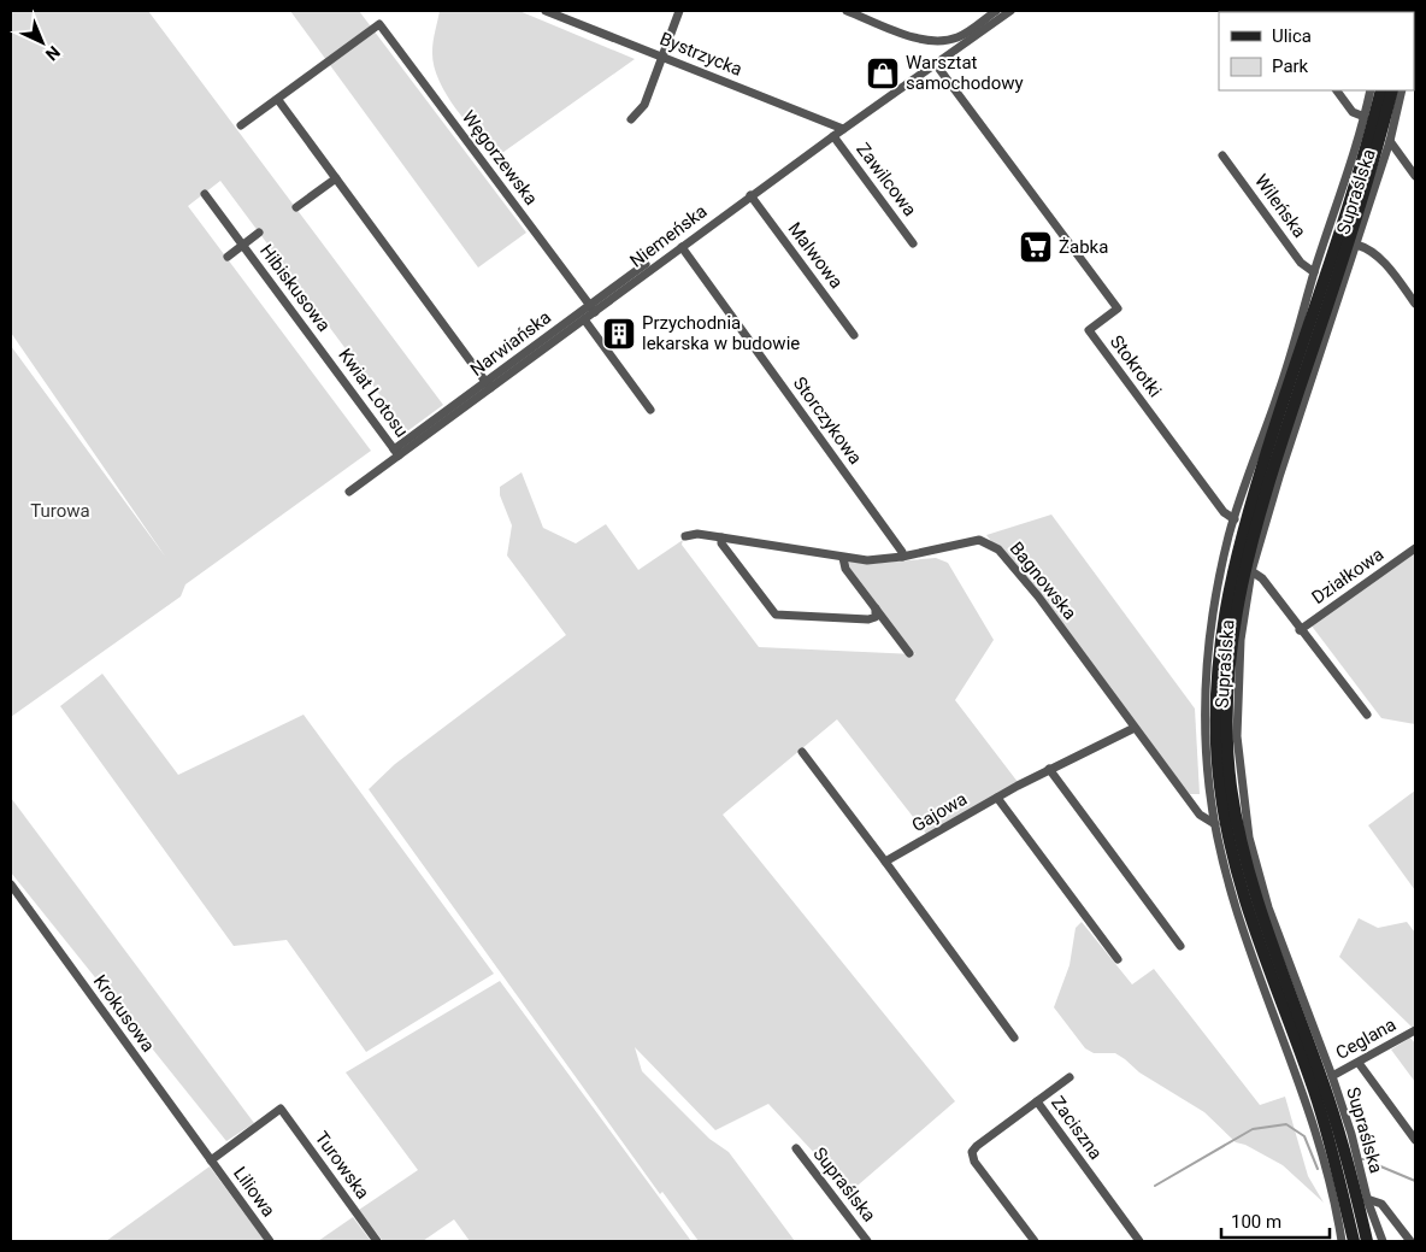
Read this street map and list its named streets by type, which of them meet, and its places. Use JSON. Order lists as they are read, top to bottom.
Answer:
{
  "streets": {
    "street": [
      "Bystrzycka",
      "Węgorzewska",
      "Zawilcowa",
      "Supraślska",
      "Wileńska",
      "Niemeńska",
      "Malwowa",
      "Hibiskusowa",
      "Narwiańska",
      "Stokrotki",
      "Kwiat Lotosu",
      "Storczykowa",
      "Działkowa",
      "Bagnowska",
      "Gajowa",
      "Krokusowa",
      "Ceglana",
      "Zaciszna",
      "Turowska",
      "Liliowa"
    ]
  },
  "crossings": [
    ["Bystrzycka", "Niemeńska"],
    ["Węgorzewska", "Niemeńska"],
    ["Węgorzewska", "Narwiańska"],
    ["Zawilcowa", "Niemeńska"],
    ["Supraślska", "Wileńska"],
    ["Supraślska", "Stokrotki"],
    ["Supraślska", "Bagnowska"],
    ["Supraślska", "Ceglana"],
    ["Niemeńska", "Malwowa"],
    ["Niemeńska", "Narwiańska"],
    ["Niemeńska", "Stokrotki"],
    ["Niemeńska", "Kwiat Lotosu"],
    ["Niemeńska", "Storczykowa"],
    ["Hibiskusowa", "Kwiat Lotosu"],
    ["Storczykowa", "Bagnowska"],
    ["Bagnowska", "Gajowa"],
    ["Krokusowa", "Turowska"],
    ["Krokusowa", "Liliowa"],
    ["Turowska", "Liliowa"]
  ],
  "parks": ["Turowa"],
  "places": {
    "shop": ["Warsztat samochodowy"],
    "supermarket": ["Żabka"],
    "building": ["Przychodnia lekarska w budowie"]
  },
  "legend": ["Ulica", "Park"],
  "scale_bar": "100 m",
  "north": "bottom right"
}
